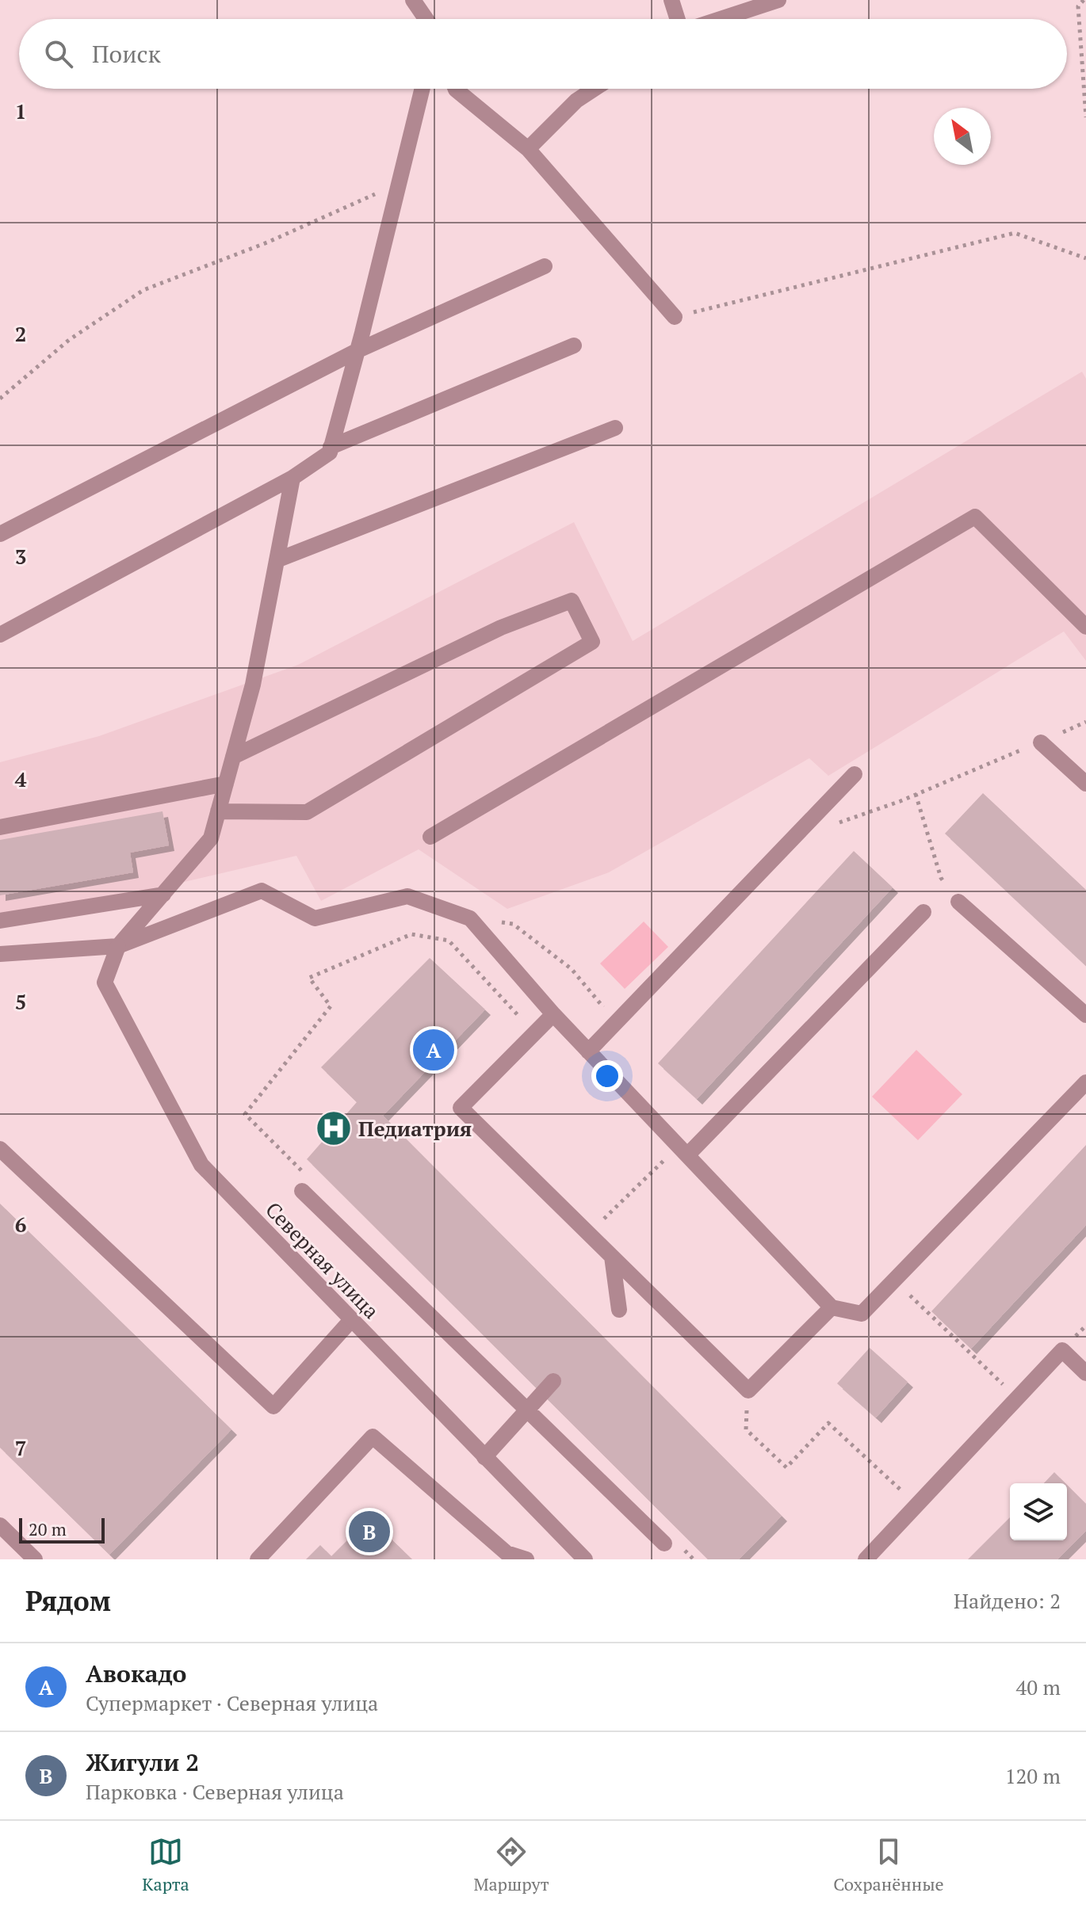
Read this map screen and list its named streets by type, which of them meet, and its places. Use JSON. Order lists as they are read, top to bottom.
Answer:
{
  "streets": {
    "street": ["Северная улица"]
  },
  "places": {
    "hospital": ["Педиатрия"]
  },
  "scale_bar": "20 m",
  "north": "top left",
  "page": {
    "search": "Поиск",
    "pins": ["A", "B"],
    "scale": "20 m",
    "heading": ["Рядом", "Найдено: 2"],
    "list": [
      {
        "mark": "A",
        "name": "Авокадо",
        "note": "Супермаркет · Северная улица",
        "value": "40 m"
      },
      {
        "mark": "B",
        "name": "Жигули 2",
        "note": "Парковка · Северная улица",
        "value": "120 m"
      }
    ],
    "nav": ["Карта", "Маршрут", "Сохранённые"]
  },
  "grid": {
    "rows": [
      "1",
      "2",
      "3",
      "4",
      "5",
      "6",
      "7"
    ]
  }
}
